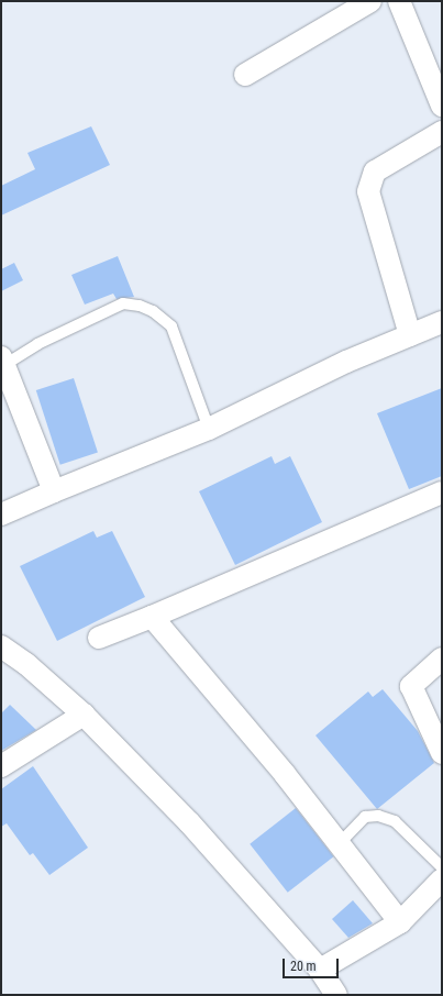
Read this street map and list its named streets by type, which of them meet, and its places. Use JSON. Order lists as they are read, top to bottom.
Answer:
{
  "scale_bar": "20 m"
}
